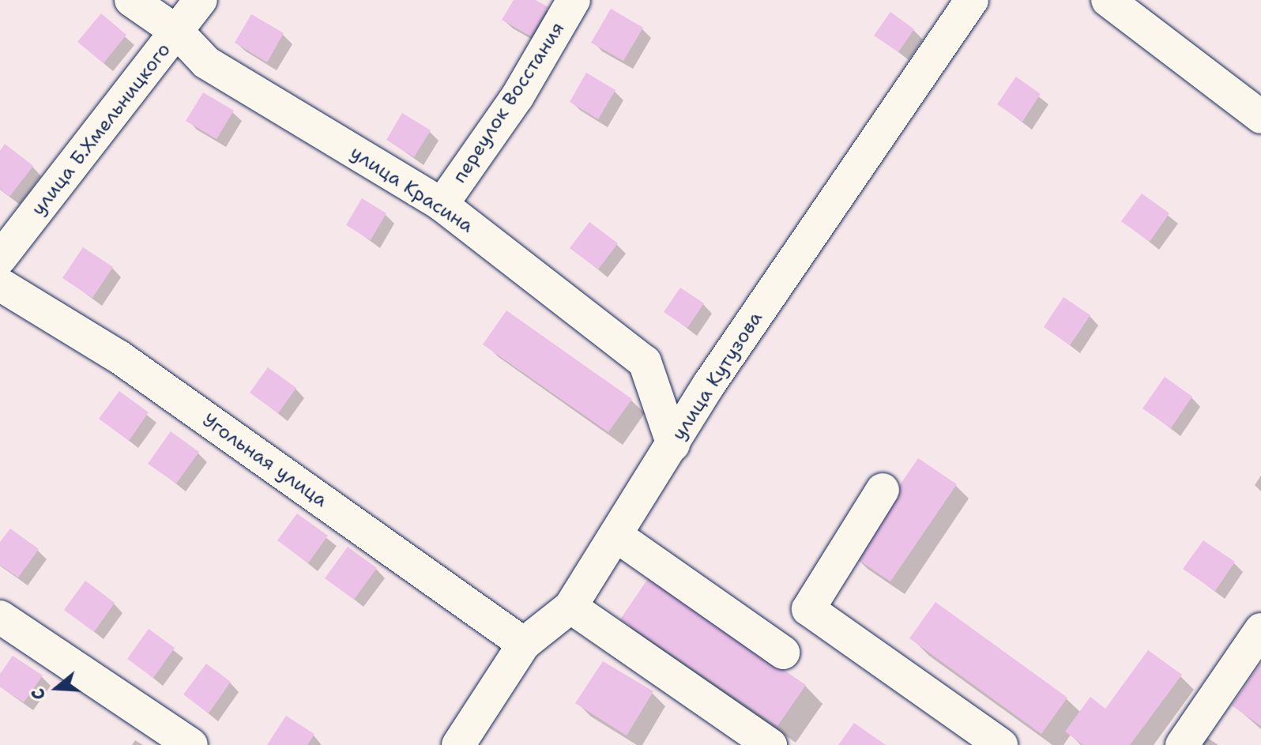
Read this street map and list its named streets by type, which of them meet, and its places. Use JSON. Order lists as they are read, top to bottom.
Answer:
{
  "streets": {
    "street": [
      "переулок Восстания",
      "улица Б.Хмельницкого",
      "улица Красина",
      "улица Кутузова",
      "Угольная улица"
    ]
  },
  "crossings": [
    ["переулок Восстания", "улица Красина"],
    ["улица Б.Хмельницкого", "улица Красина"],
    ["улица Красина", "улица Кутузова"],
    ["улица Кутузова", "Угольная улица"]
  ],
  "north": "left"
}
